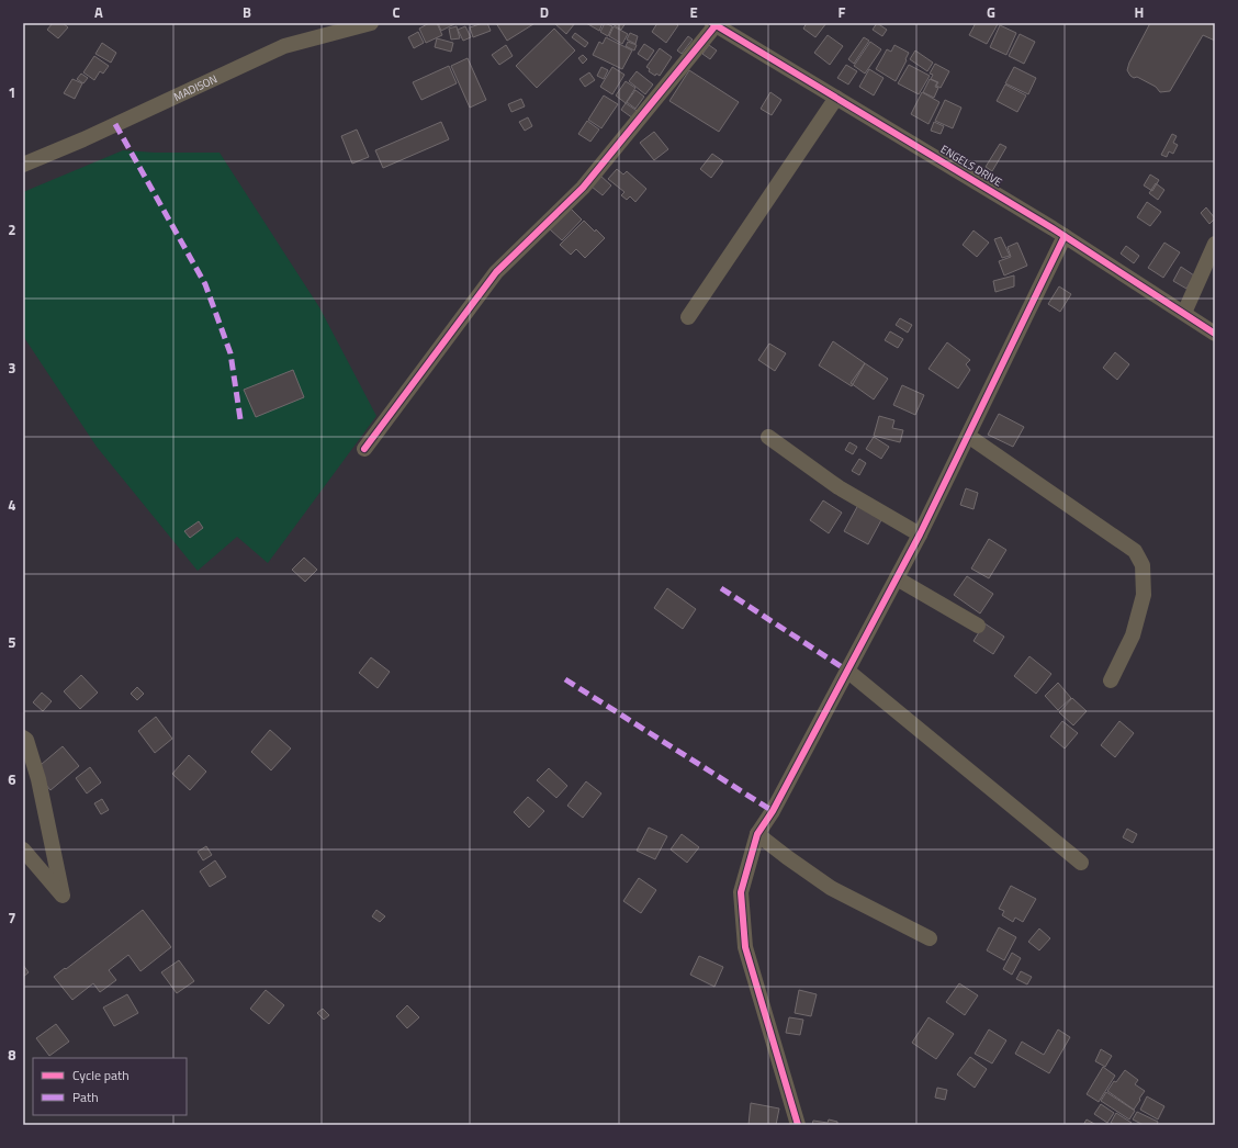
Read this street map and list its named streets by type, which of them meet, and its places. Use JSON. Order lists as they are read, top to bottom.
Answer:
{
  "streets": {
    "street": ["MADISON", "ENGELS DRIVE"]
  },
  "legend": ["Cycle path", "Path"],
  "grid": {
    "columns": [
      "A",
      "B",
      "C",
      "D",
      "E",
      "F",
      "G",
      "H"
    ],
    "rows": [
      "1",
      "2",
      "3",
      "4",
      "5",
      "6",
      "7",
      "8"
    ]
  }
}
